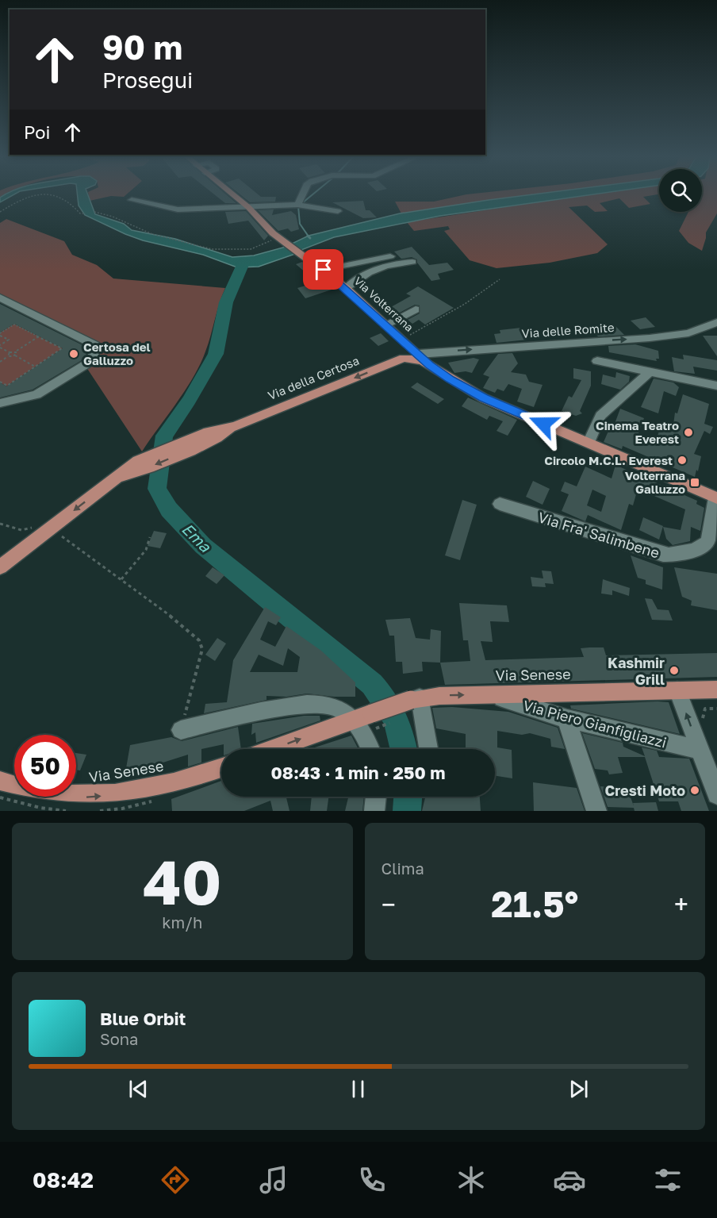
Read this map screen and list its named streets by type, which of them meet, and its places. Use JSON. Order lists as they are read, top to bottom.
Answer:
{
  "streets": {
    "main road": ["Via Volterrana", "Via della Certosa", "Via Senese"],
    "street": ["Via delle Romite", "Via Fra' Salimbene", "Via Piero Gianfigliazzi"]
  },
  "crossings": [
    ["Via Volterrana", "Via della Certosa"],
    ["Via Volterrana", "Via Fra' Salimbene"],
    ["Via Senese", "Via Piero Gianfigliazzi"]
  ],
  "one_way": ["Via della Certosa", "Via Senese"],
  "water": ["Ema"],
  "places": {
    "other": [
      "Certosa del Galluzzo",
      "Cinema Teatro Everest",
      "Circolo M.C.L. Everest",
      "Kashmir Grill",
      "Cresti Moto"
    ],
    "transit": ["Volterrana Galluzzo"]
  },
  "page": {
    "turn": ["90 m", "Prosegui"],
    "then": "Poi",
    "limit": "50",
    "trip": "08:43 · 1 min · 250 m",
    "tile": [
      ["40", "km/h"],
      "Clima"
    ],
    "heat": ["−", "21.5°", "+"],
    "song": ["Blue Orbit", "Sona"],
    "tabs": "08:42"
  }
}
